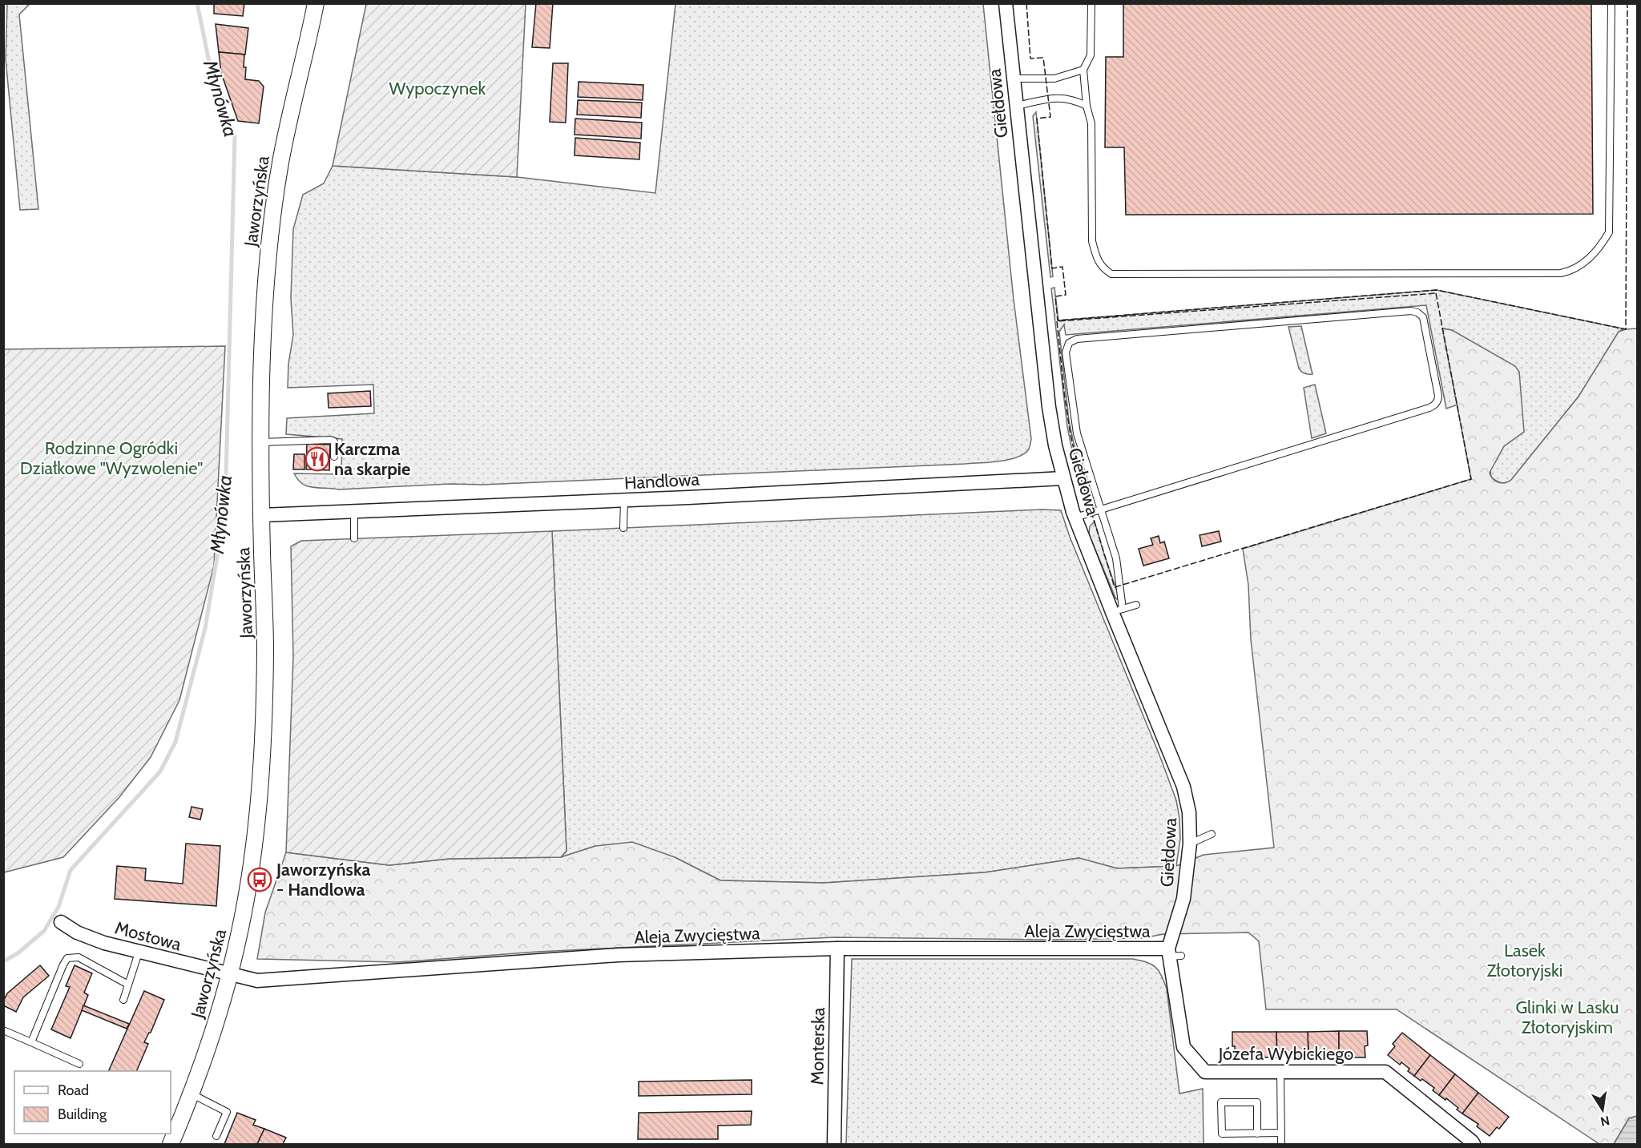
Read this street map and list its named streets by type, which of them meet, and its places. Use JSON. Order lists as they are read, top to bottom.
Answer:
{
  "streets": {
    "street": [
      "Giełdowa",
      "Jaworzyńska",
      "Handlowa",
      "Aleja Zwycięstwa",
      "Mostowa",
      "Monterska",
      "Józefa Wybickiego"
    ]
  },
  "crossings": [
    ["Giełdowa", "Handlowa"],
    ["Giełdowa", "Aleja Zwycięstwa"],
    ["Giełdowa", "Józefa Wybickiego"],
    ["Jaworzyńska", "Handlowa"],
    ["Jaworzyńska", "Aleja Zwycięstwa"],
    ["Jaworzyńska", "Mostowa"],
    ["Aleja Zwycięstwa", "Mostowa"],
    ["Aleja Zwycięstwa", "Monterska"],
    ["Aleja Zwycięstwa", "Józefa Wybickiego"]
  ],
  "water": ["Młynówka"],
  "parks": [
    "Wypoczynek",
    "Rodzinne Ogródki Działkowe \"Wyzwolenie\"",
    "Lasek Złotoryjski",
    "Glinki w Lasku Złotoryjskim"
  ],
  "places": {
    "restaurant": ["Karczma na skarpie"],
    "bus stop": ["Jaworzyńska - Handlowa"]
  },
  "legend": ["Road", "Building"],
  "north": "bottom"
}
